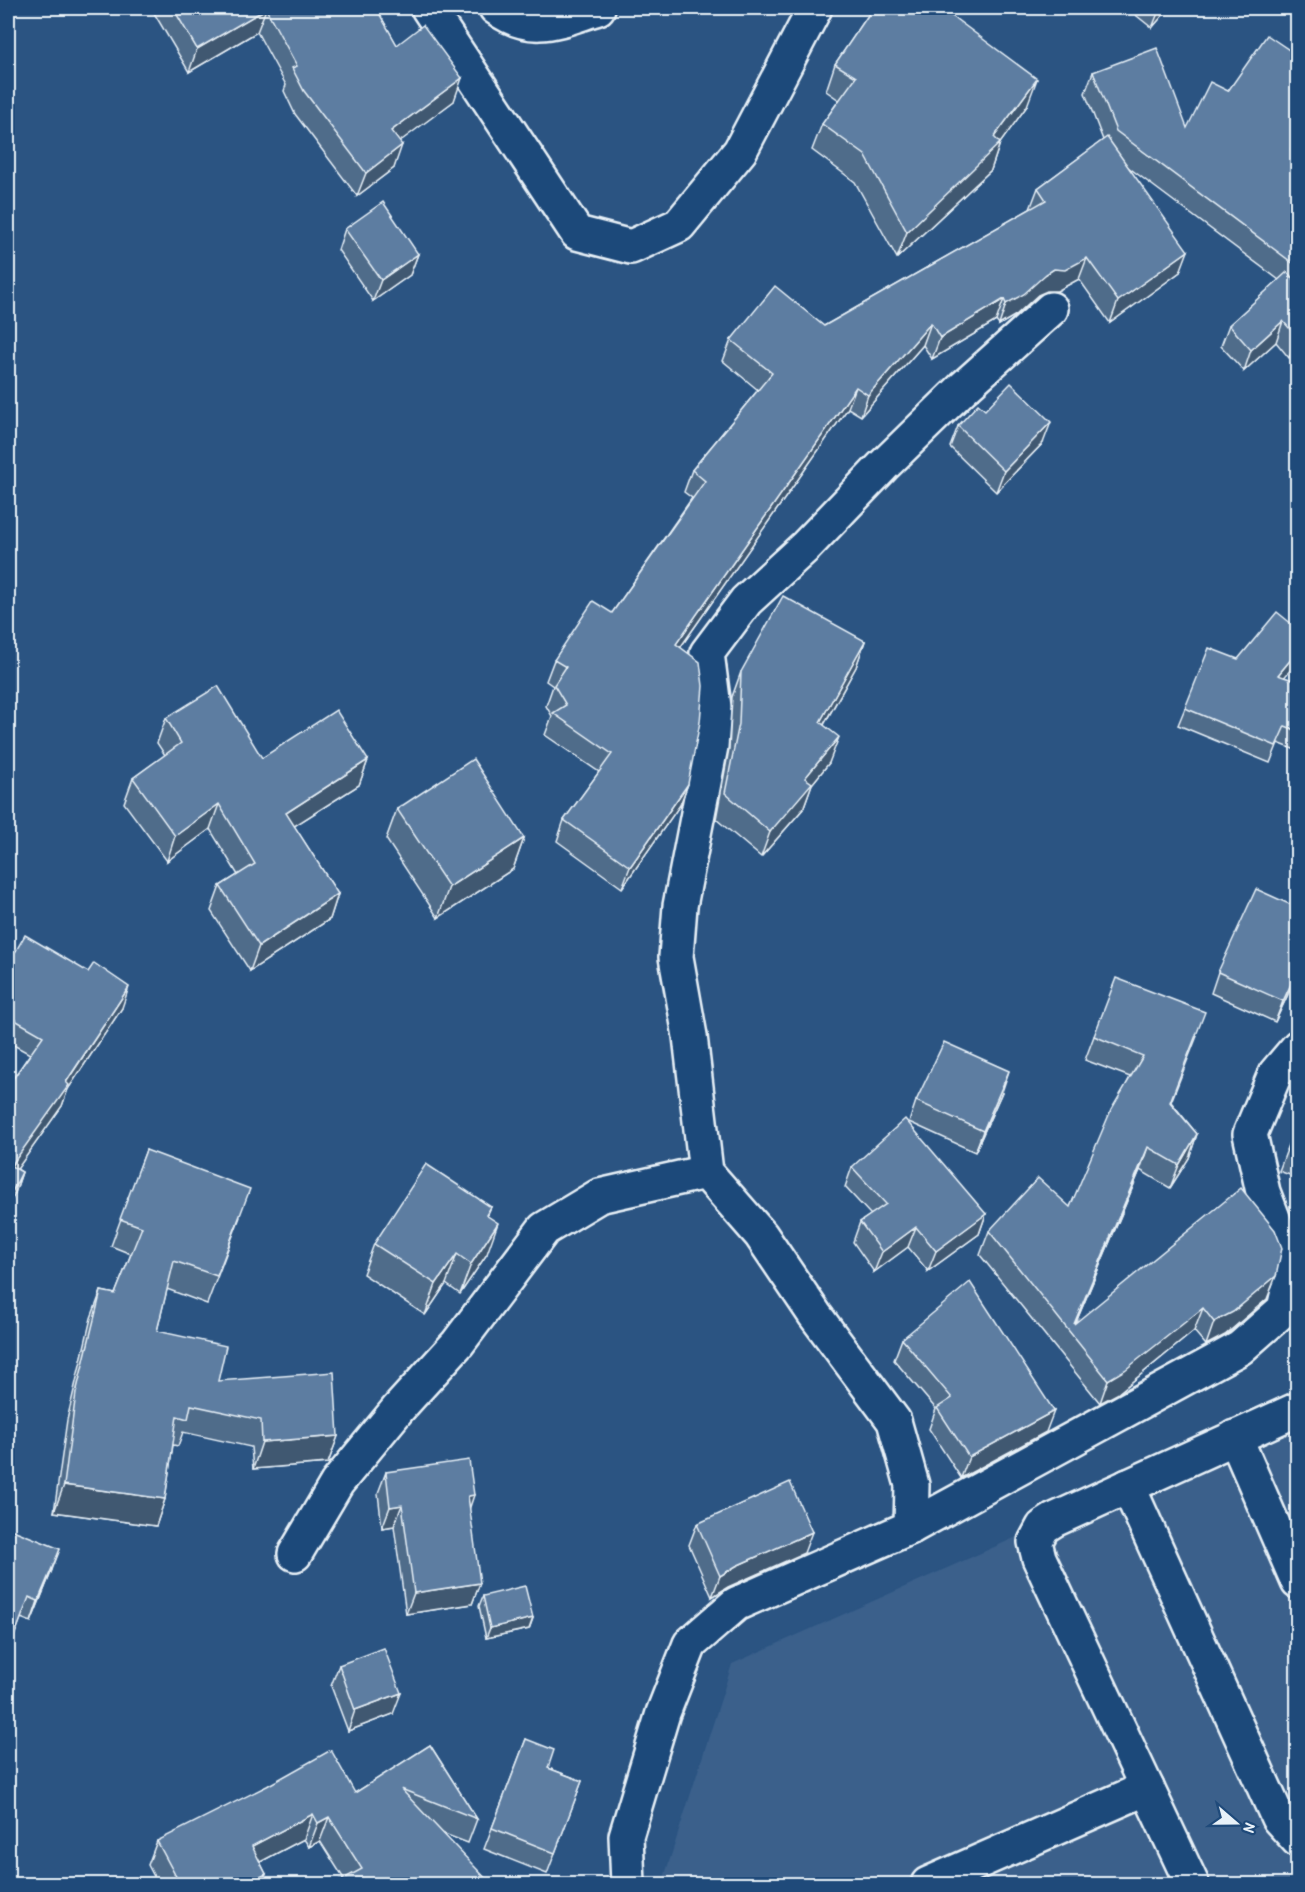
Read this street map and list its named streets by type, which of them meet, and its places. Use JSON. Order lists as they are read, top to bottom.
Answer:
{
  "north": "right"
}
